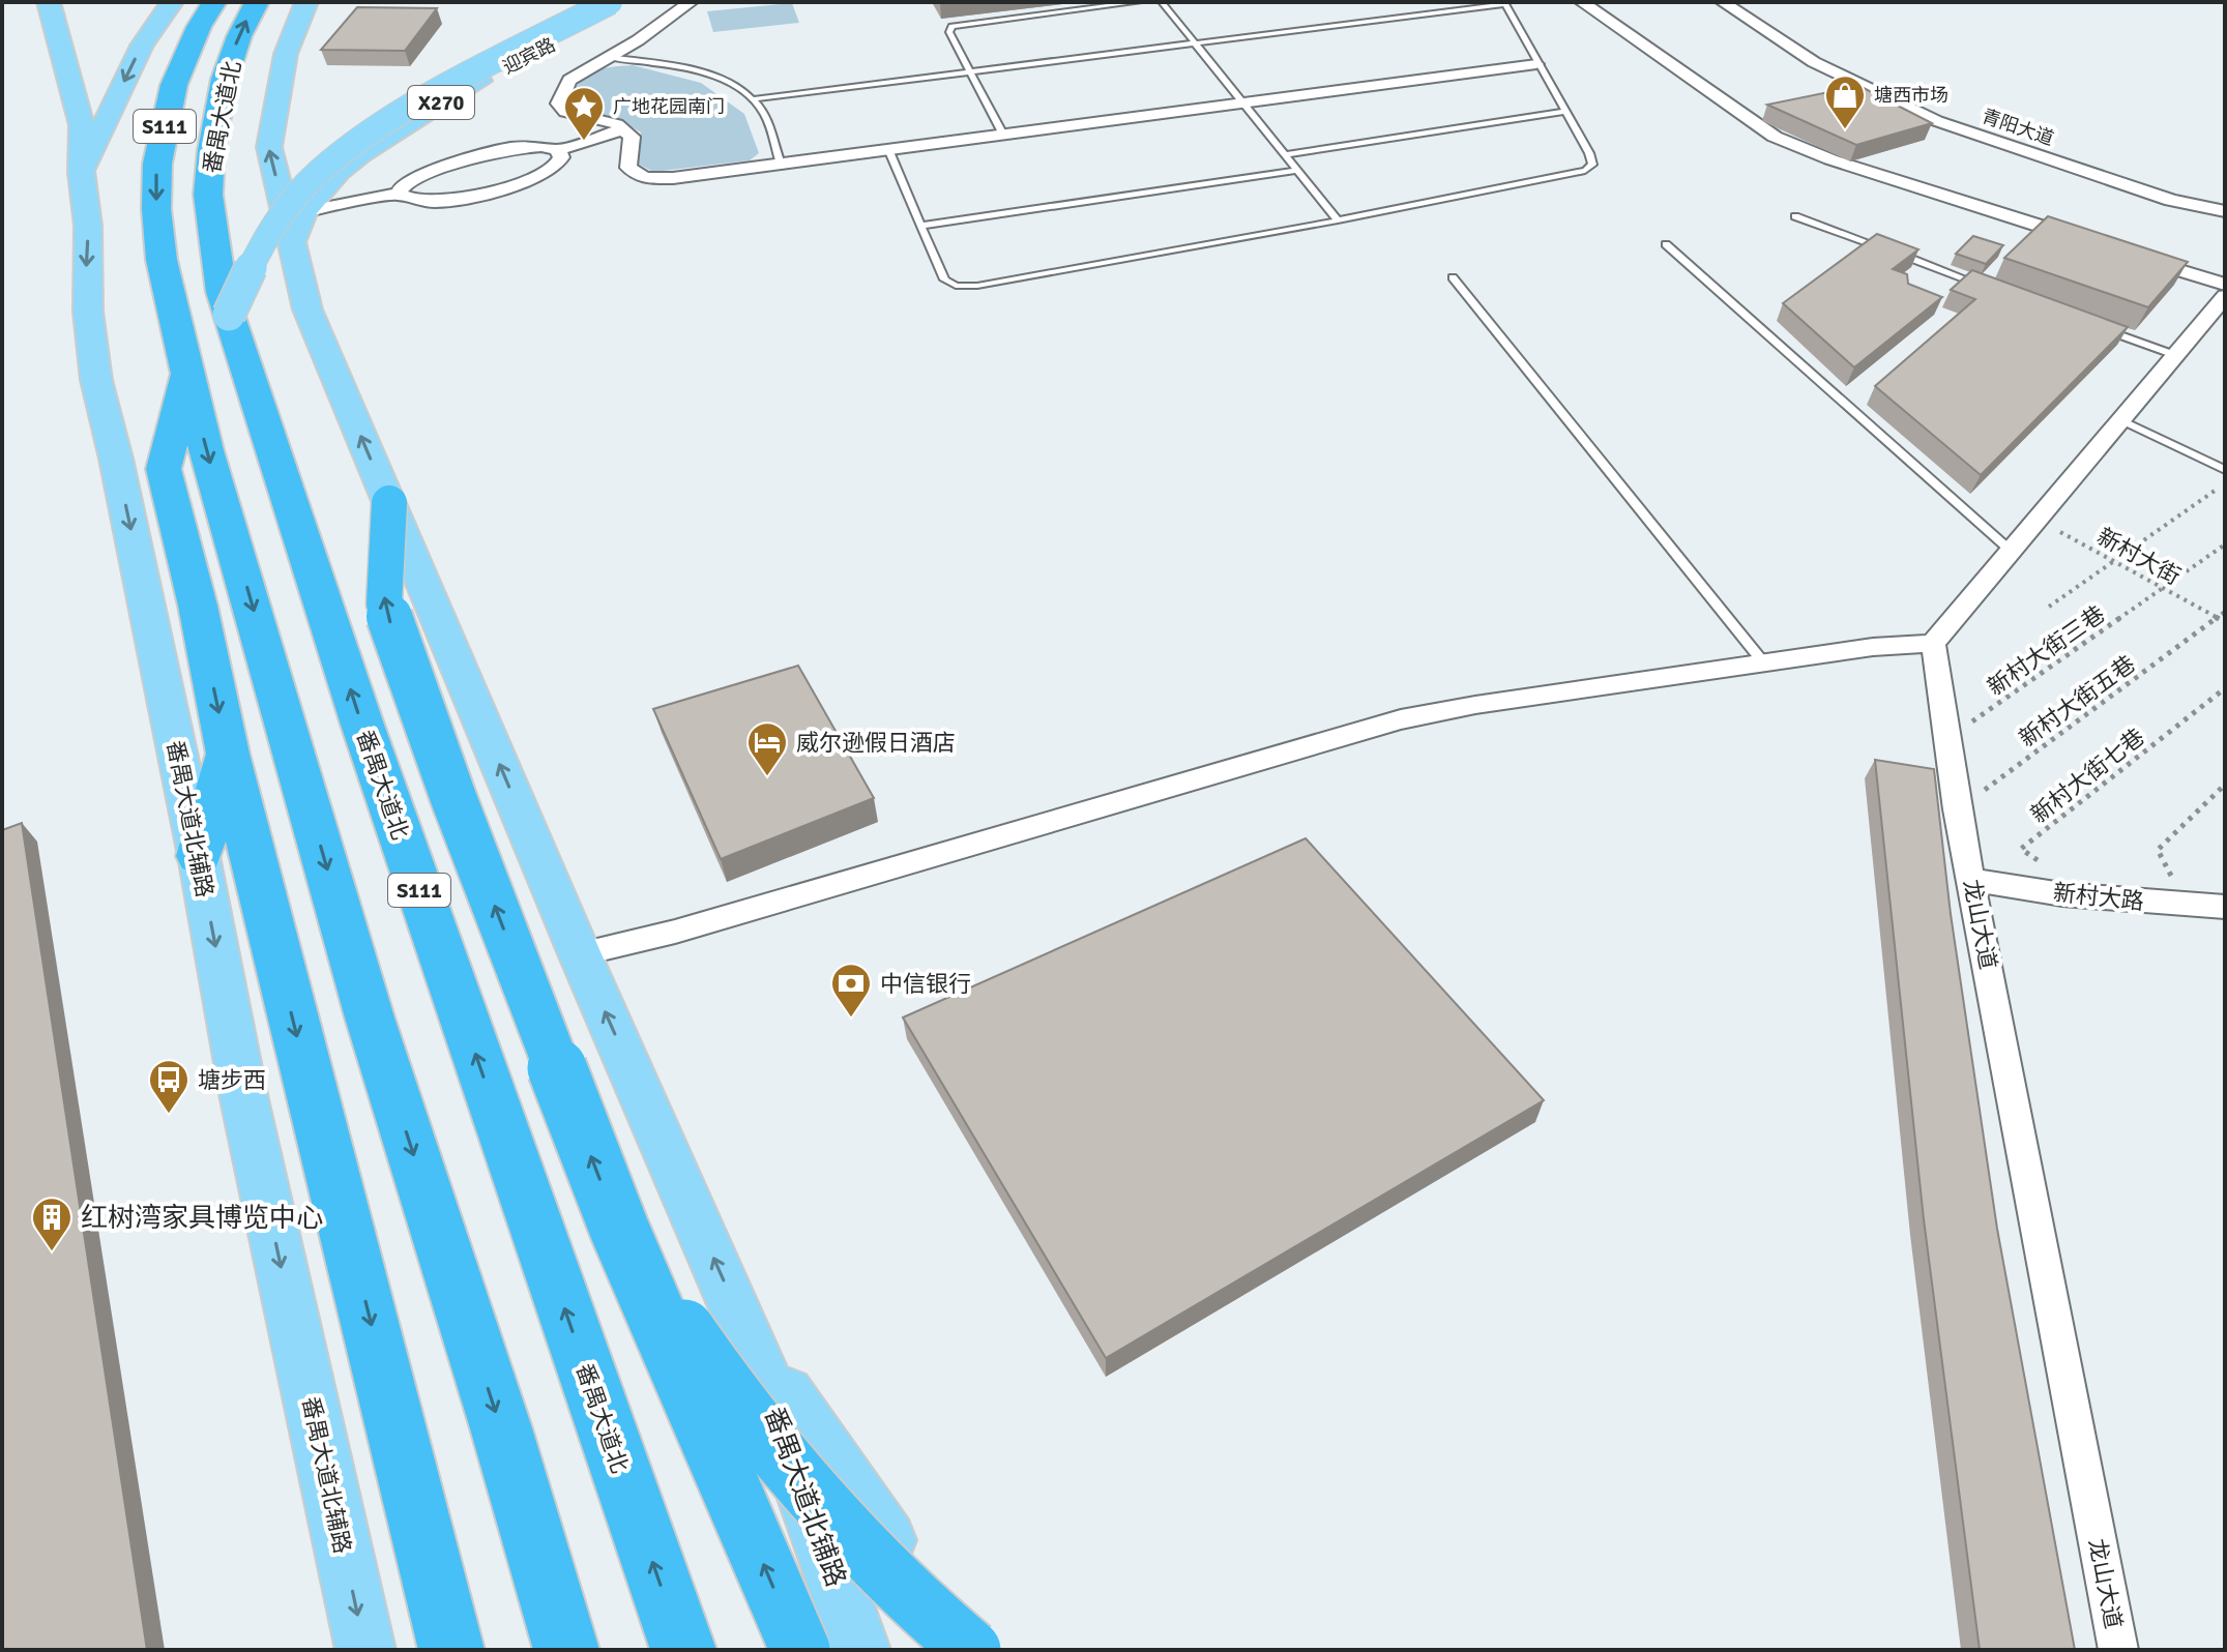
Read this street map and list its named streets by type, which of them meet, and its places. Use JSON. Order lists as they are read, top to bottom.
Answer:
{
  "streets": {
    "highway": ["番禺大道北", "S111"],
    "main road": [
      "迎宾路",
      "X270",
      "番禺大道北辅路",
      "番禺大道北铺路"
    ],
    "street": ["青阳大道", "新村大路", "龙山大道"],
    "path": [
      "新村大街",
      "新村大街三巷",
      "新村大街五巷",
      "新村大街七巷"
    ]
  },
  "crossings": [
    ["新村大街", "新村大街三巷"],
    ["新村大街", "新村大街五巷"],
    ["新村大街三巷", "龙山大道"],
    ["新村大街五巷", "龙山大道"],
    ["新村大街七巷", "新村大路"],
    ["新村大路", "龙山大道"]
  ],
  "places": {
    "shop": ["塘西市场"],
    "place": ["广地花园南门"],
    "hotel": ["威尔逊假日酒店"],
    "bank": ["中信银行"],
    "bus stop": ["塘步西"],
    "building": ["红树湾家具博览中心"]
  }
}
